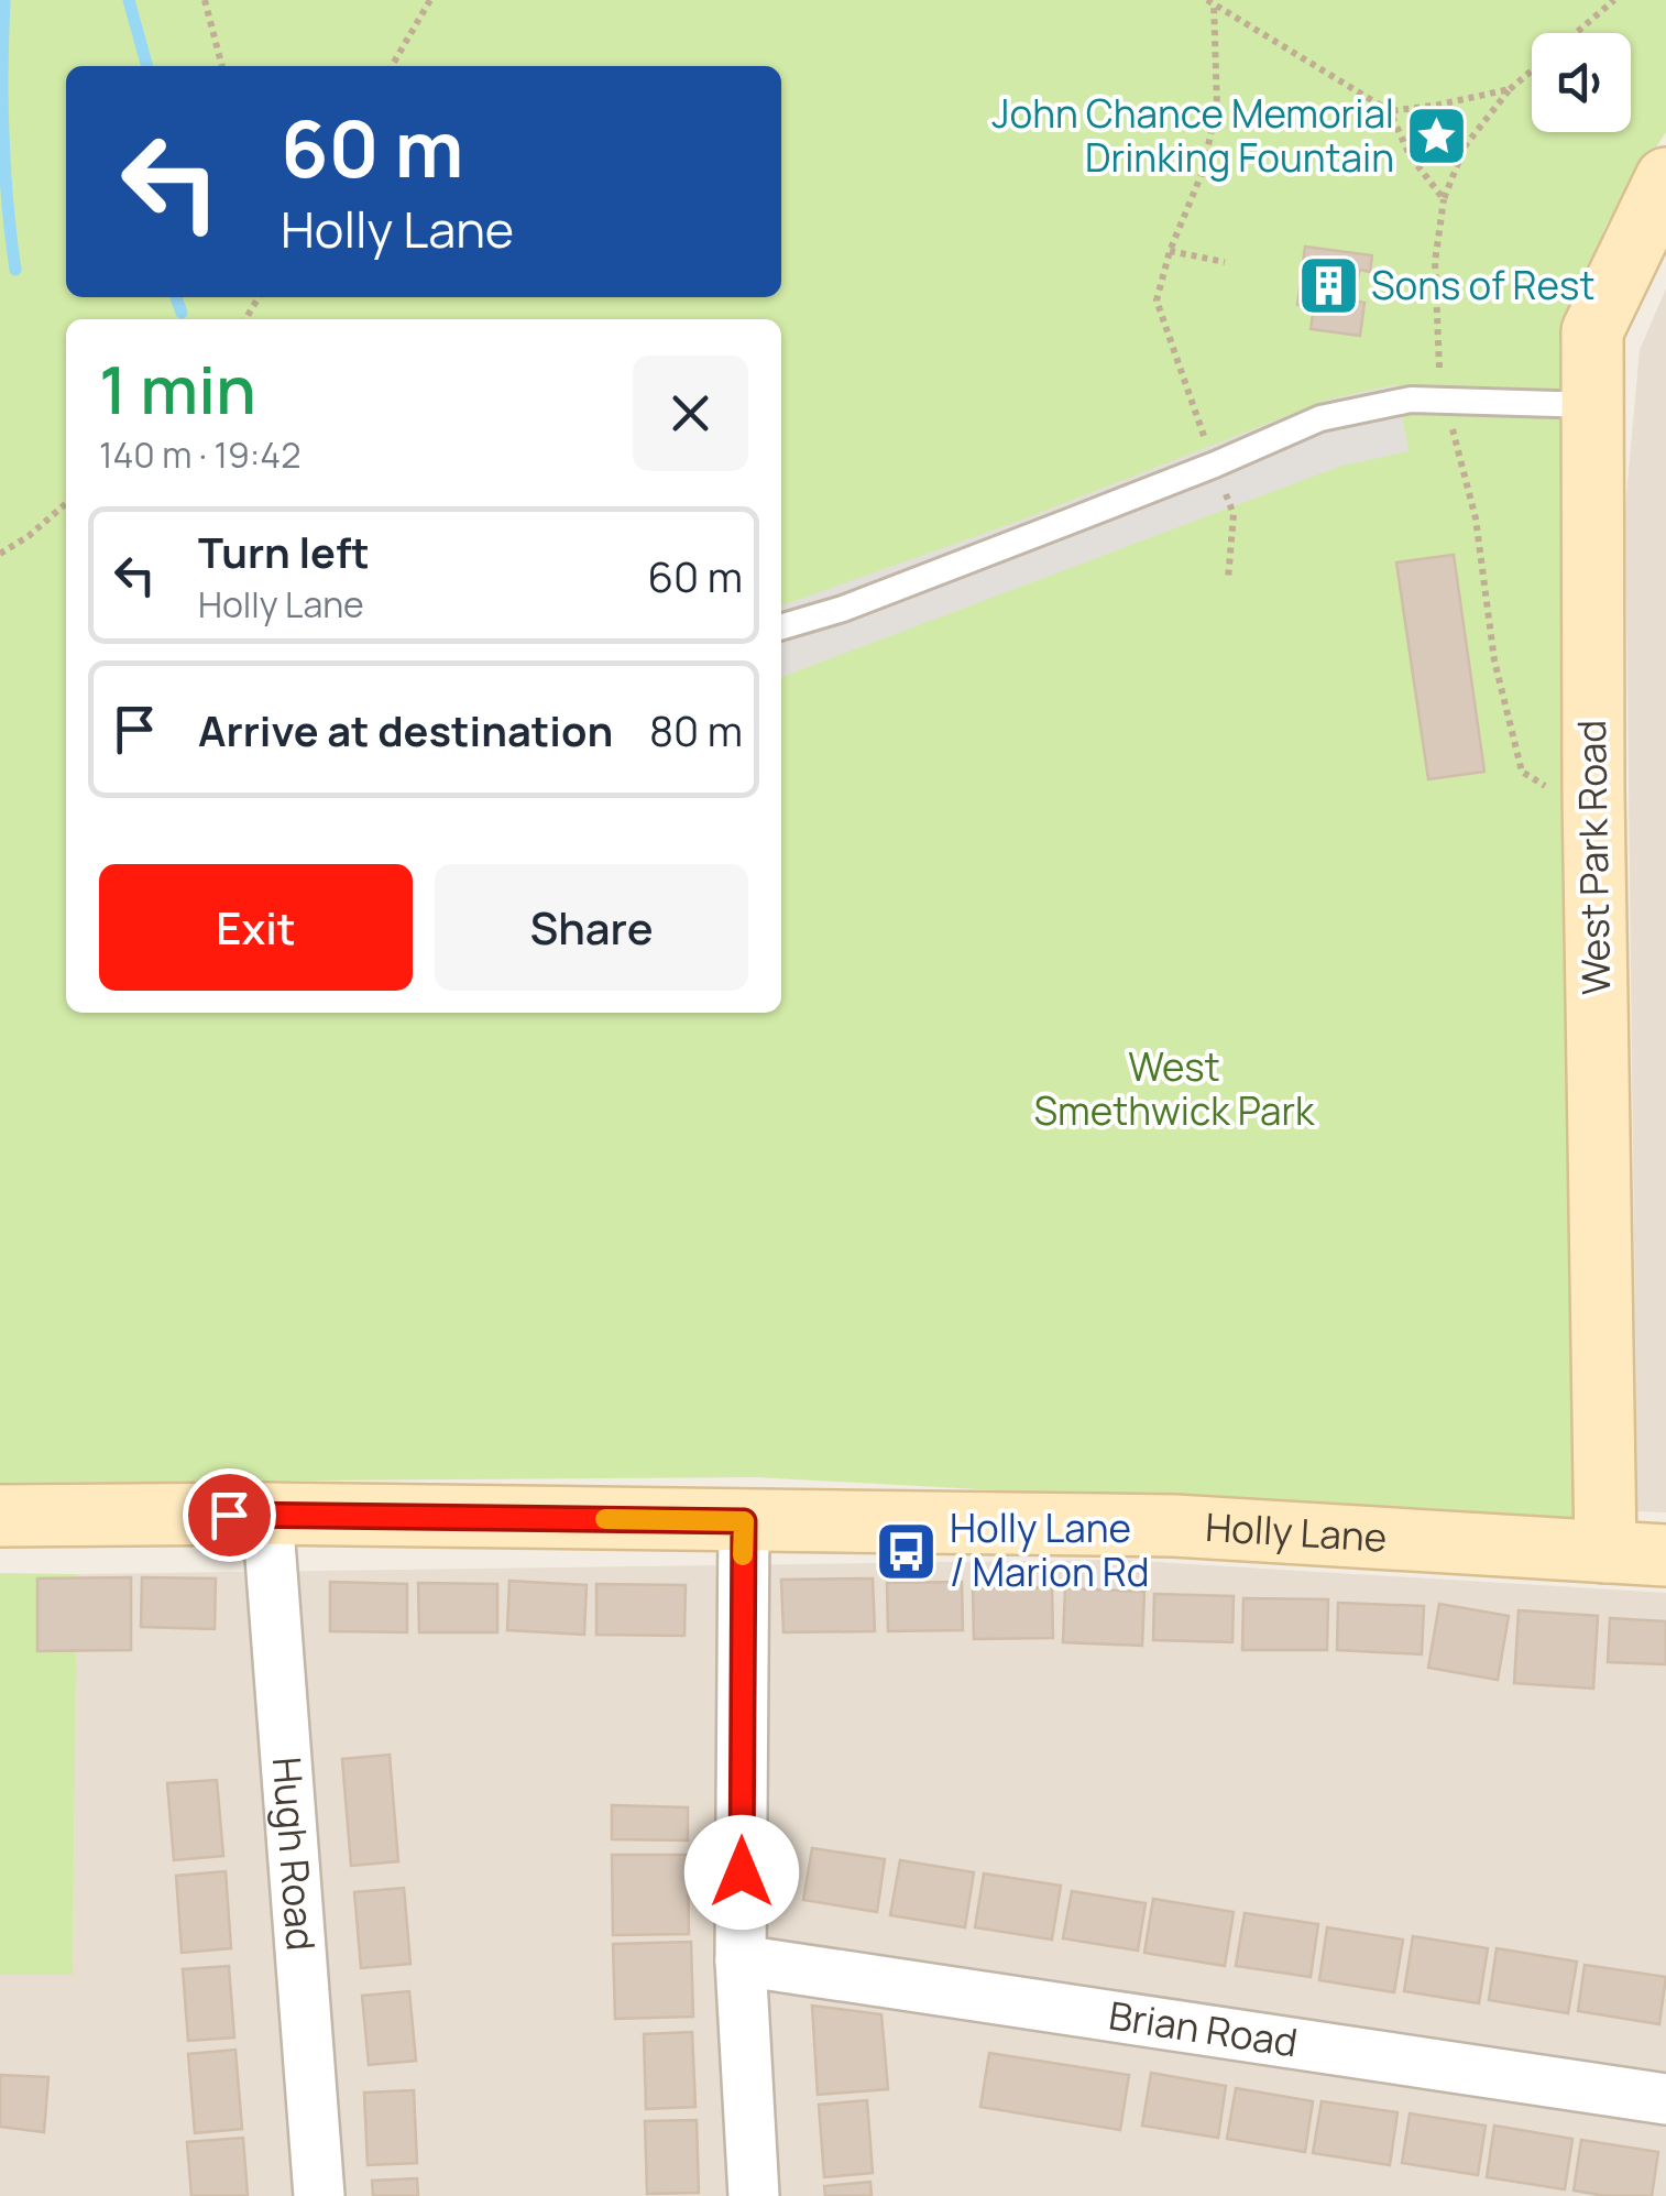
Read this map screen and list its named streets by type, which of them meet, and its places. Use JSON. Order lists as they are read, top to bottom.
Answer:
{
  "streets": {
    "street": [
      "West Park Road",
      "Holly Lane",
      "Hugh Road",
      "Brian Road"
    ]
  },
  "crossings": [
    ["West Park Road", "Holly Lane"],
    ["Holly Lane", "Hugh Road"]
  ],
  "parks": ["West Smethwick Park"],
  "places": {
    "place": ["John Chance Memorial Drinking Fountain"],
    "building": ["Sons of Rest"],
    "bus stop": ["Holly Lane / Marion Rd"]
  },
  "page": {
    "turn": ["60 m", "Holly Lane"],
    "heading": ["1 min", "140 m · 19:42"],
    "list": [
      {
        "name": "Turn left",
        "note": "Holly Lane",
        "value": "60 m"
      },
      {
        "name": "Arrive at destination",
        "value": "80 m"
      }
    ],
    "buttons": ["Exit", "Share"]
  }
}
